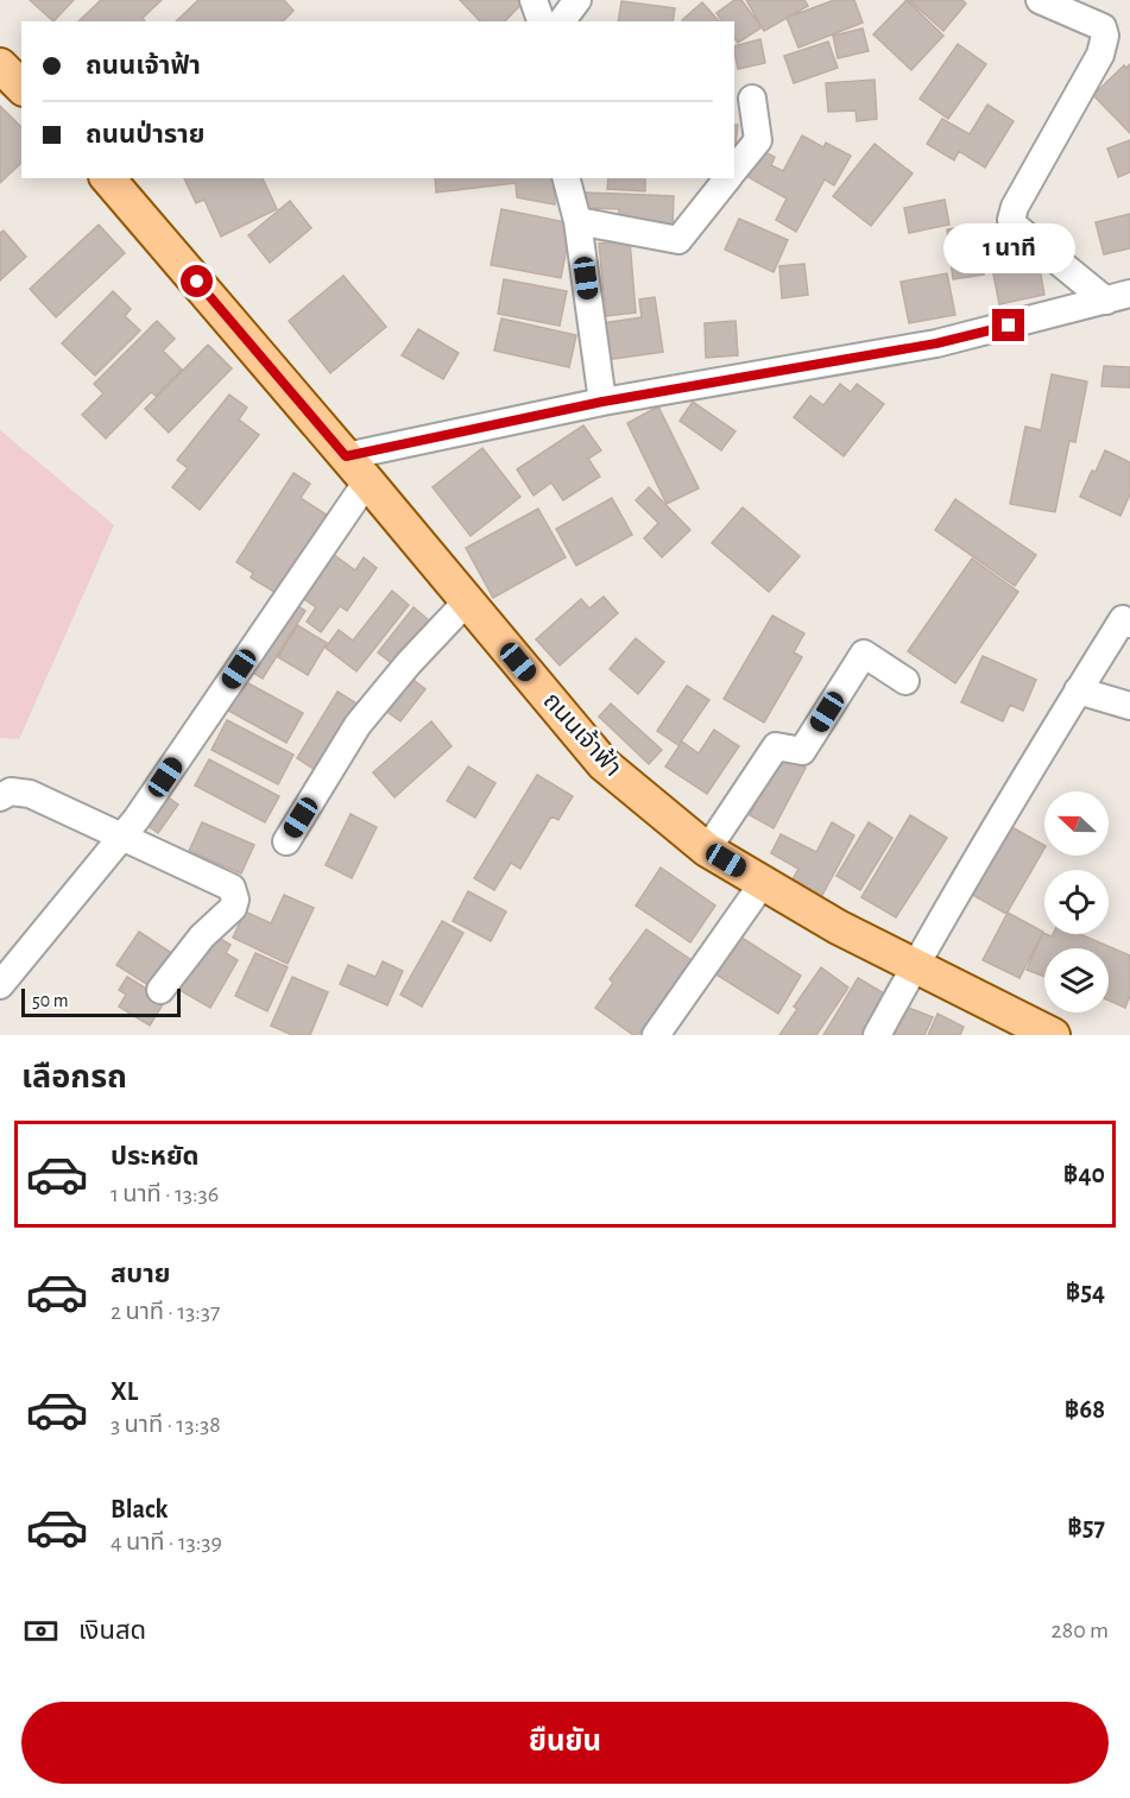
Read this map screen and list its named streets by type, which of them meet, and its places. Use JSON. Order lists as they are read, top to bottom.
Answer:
{
  "streets": {
    "main road": ["ถนนเจ้าฟ้า"]
  },
  "scale_bar": "50 m",
  "north": "left",
  "page": {
    "banner": ["ถนนเจ้าฟ้า", "ถนนป่าราย"],
    "bubble": "1 นาที",
    "scale": "50 m",
    "heading": "เลือกรถ",
    "list": [
      {
        "name": "ประหยัด",
        "note": "1 นาที · 13:36",
        "value": "฿40"
      },
      {
        "name": "สบาย",
        "note": "2 นาที · 13:37",
        "value": "฿54"
      },
      {
        "name": "XL",
        "note": "3 นาที · 13:38",
        "value": "฿68"
      },
      {
        "name": "Black",
        "note": "4 นาที · 13:39",
        "value": "฿57"
      }
    ],
    "pay": ["เงินสด", "280 m"],
    "buttons": "ยืนยัน"
  }
}
